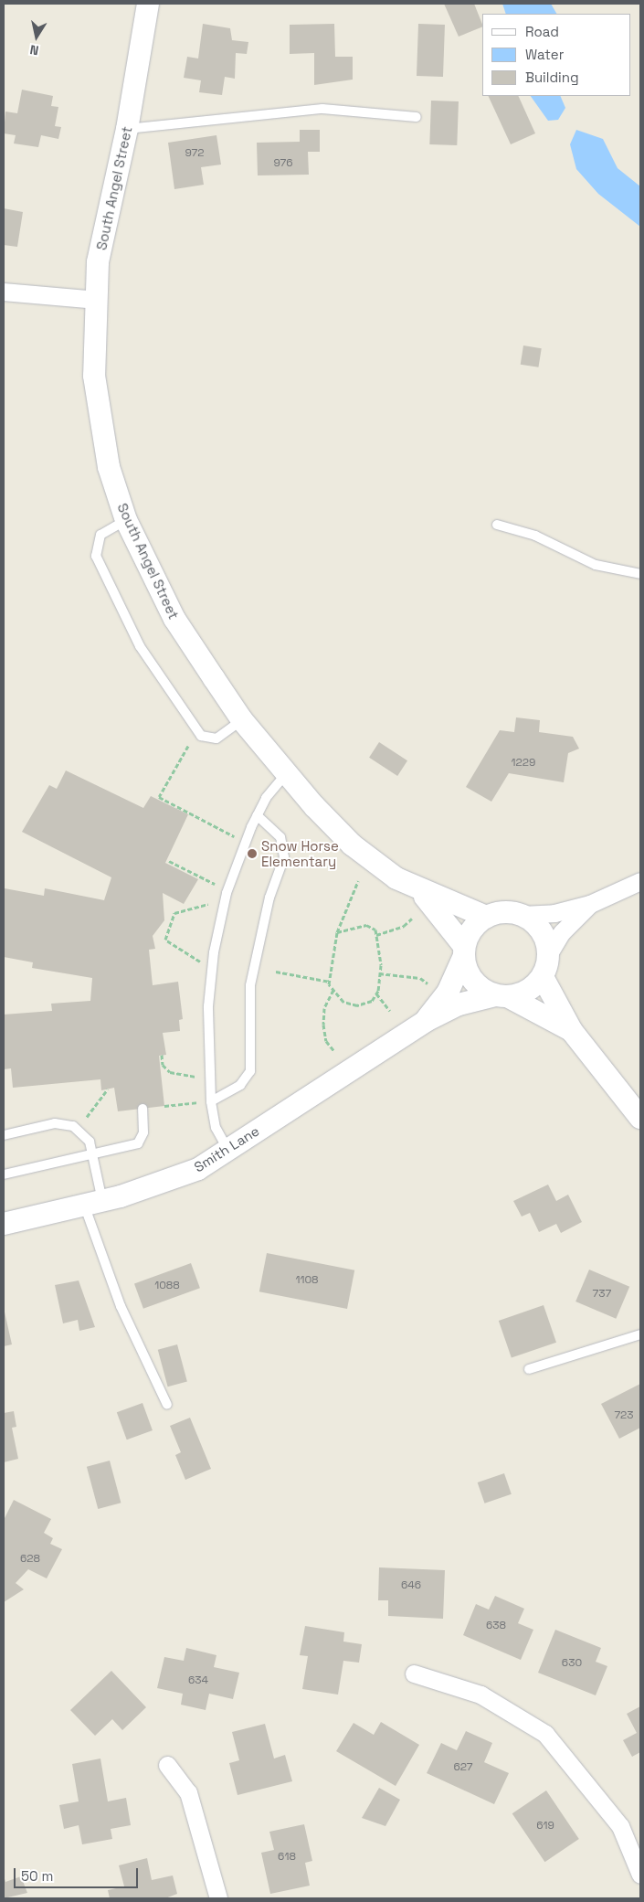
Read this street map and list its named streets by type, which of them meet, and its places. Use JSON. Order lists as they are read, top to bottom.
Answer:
{
  "streets": {
    "street": ["South Angel Street", "Smith Lane"]
  },
  "crossings": [
    ["South Angel Street", "Smith Lane"]
  ],
  "places": ["Snow Horse Elementary"],
  "house_numbers": [
    "972",
    "976",
    "1229",
    "1108",
    "1088",
    "737",
    "723",
    "628",
    "646",
    "638",
    "630",
    "634",
    "627",
    "619",
    "618"
  ],
  "legend": ["Road", "Water", "Building"],
  "scale_bar": "50 m",
  "north": "bottom"
}
